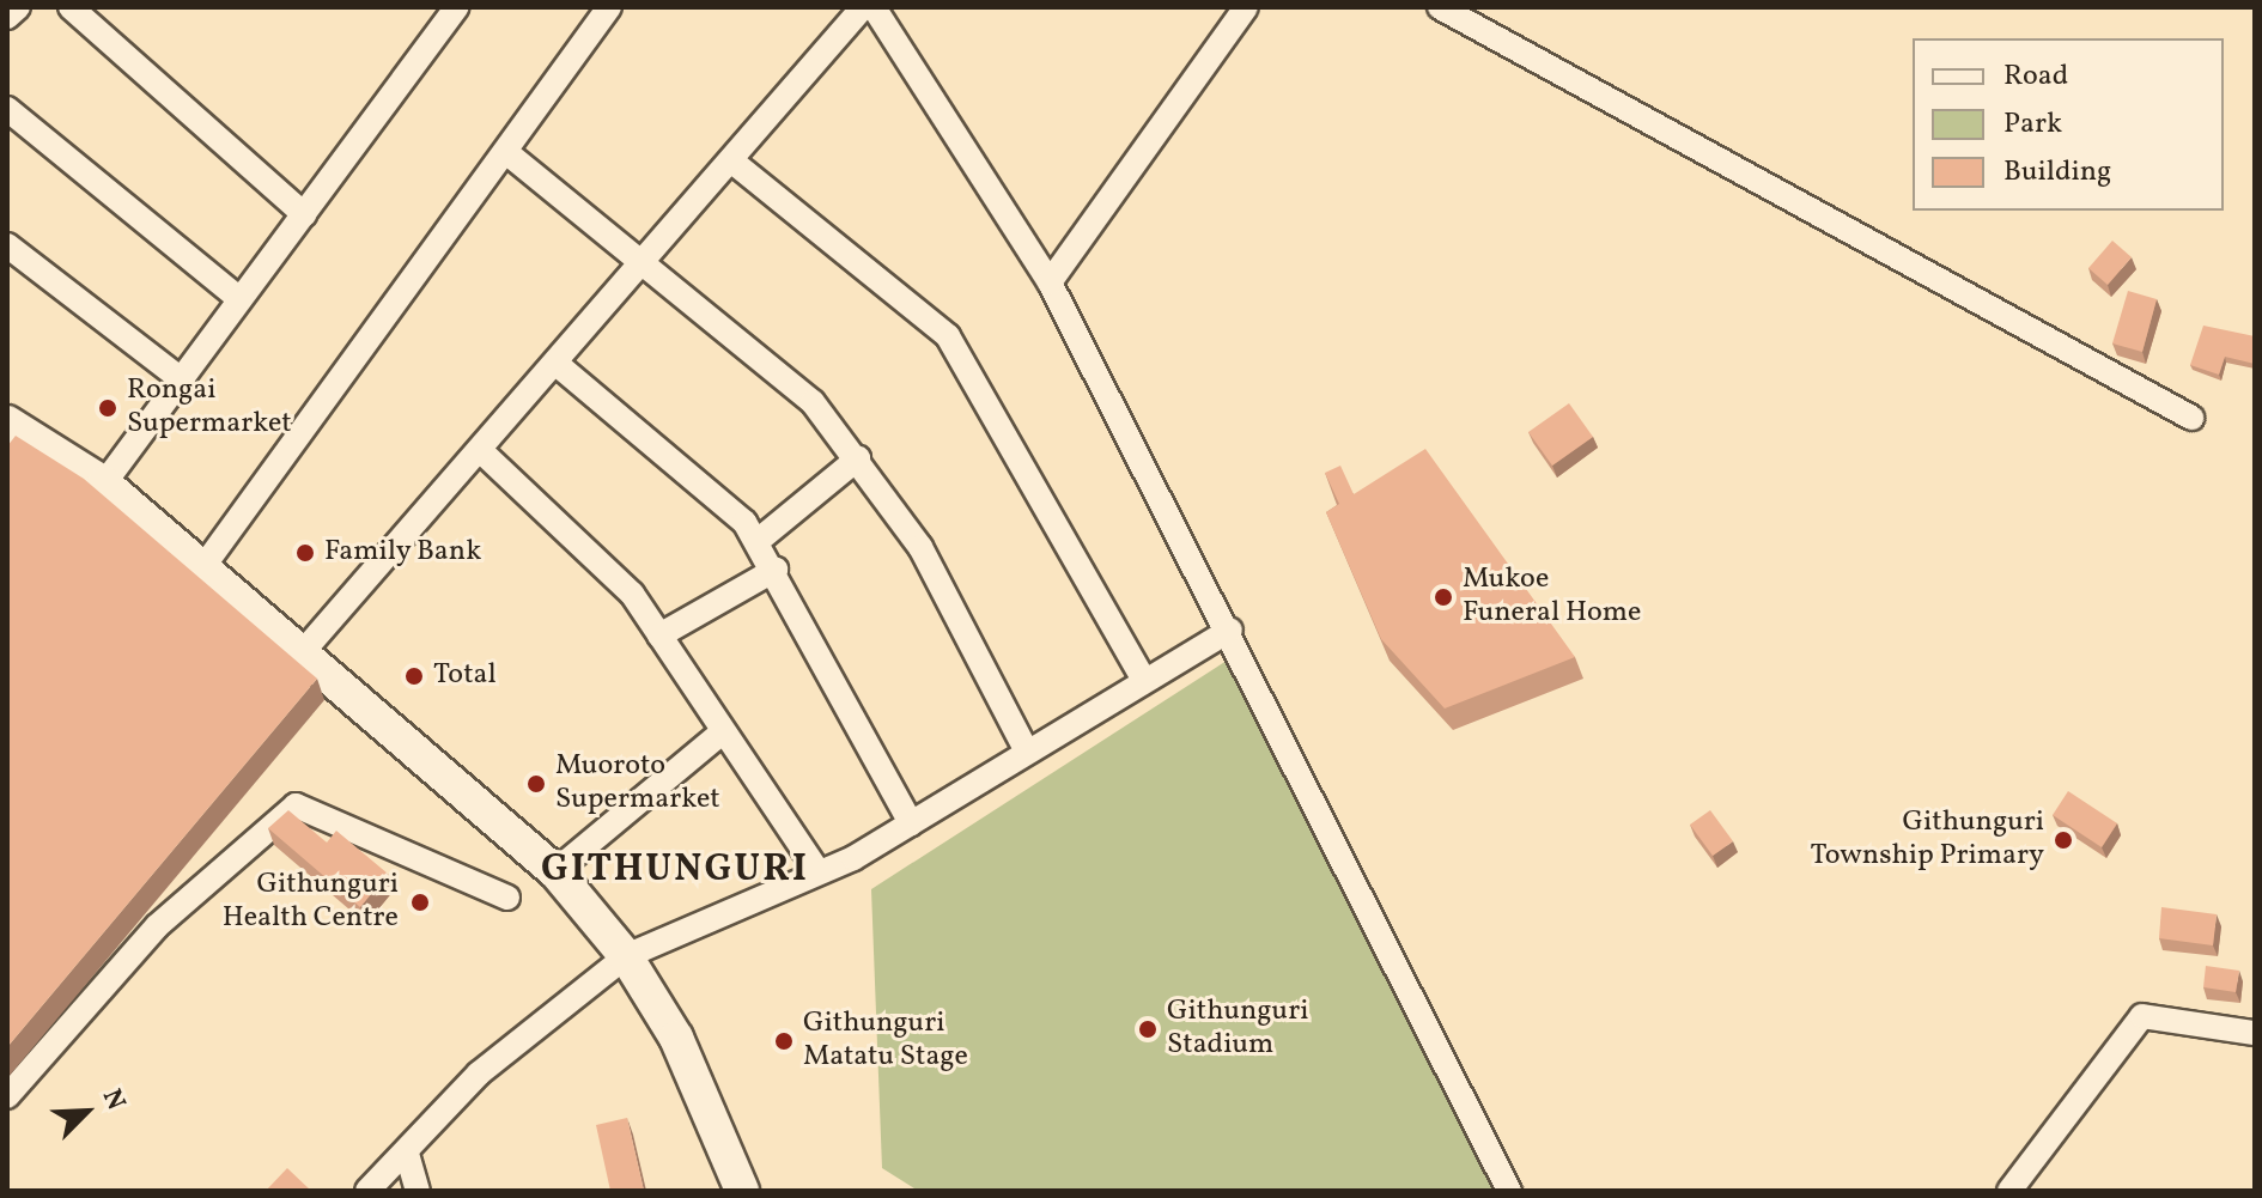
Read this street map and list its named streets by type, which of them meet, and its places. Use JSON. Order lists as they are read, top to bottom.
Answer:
{
  "districts": ["GITHUNGURI"],
  "places": [
    "Rongai Supermarket",
    "Family Bank",
    "Mukoe Funeral Home",
    "Total",
    "Muoroto Supermarket",
    "Githunguri Township Primary",
    "Githunguri Health Centre",
    "Githunguri Stadium",
    "Githunguri Matatu Stage"
  ],
  "legend": ["Road", "Park", "Building"],
  "north": "top right"
}
